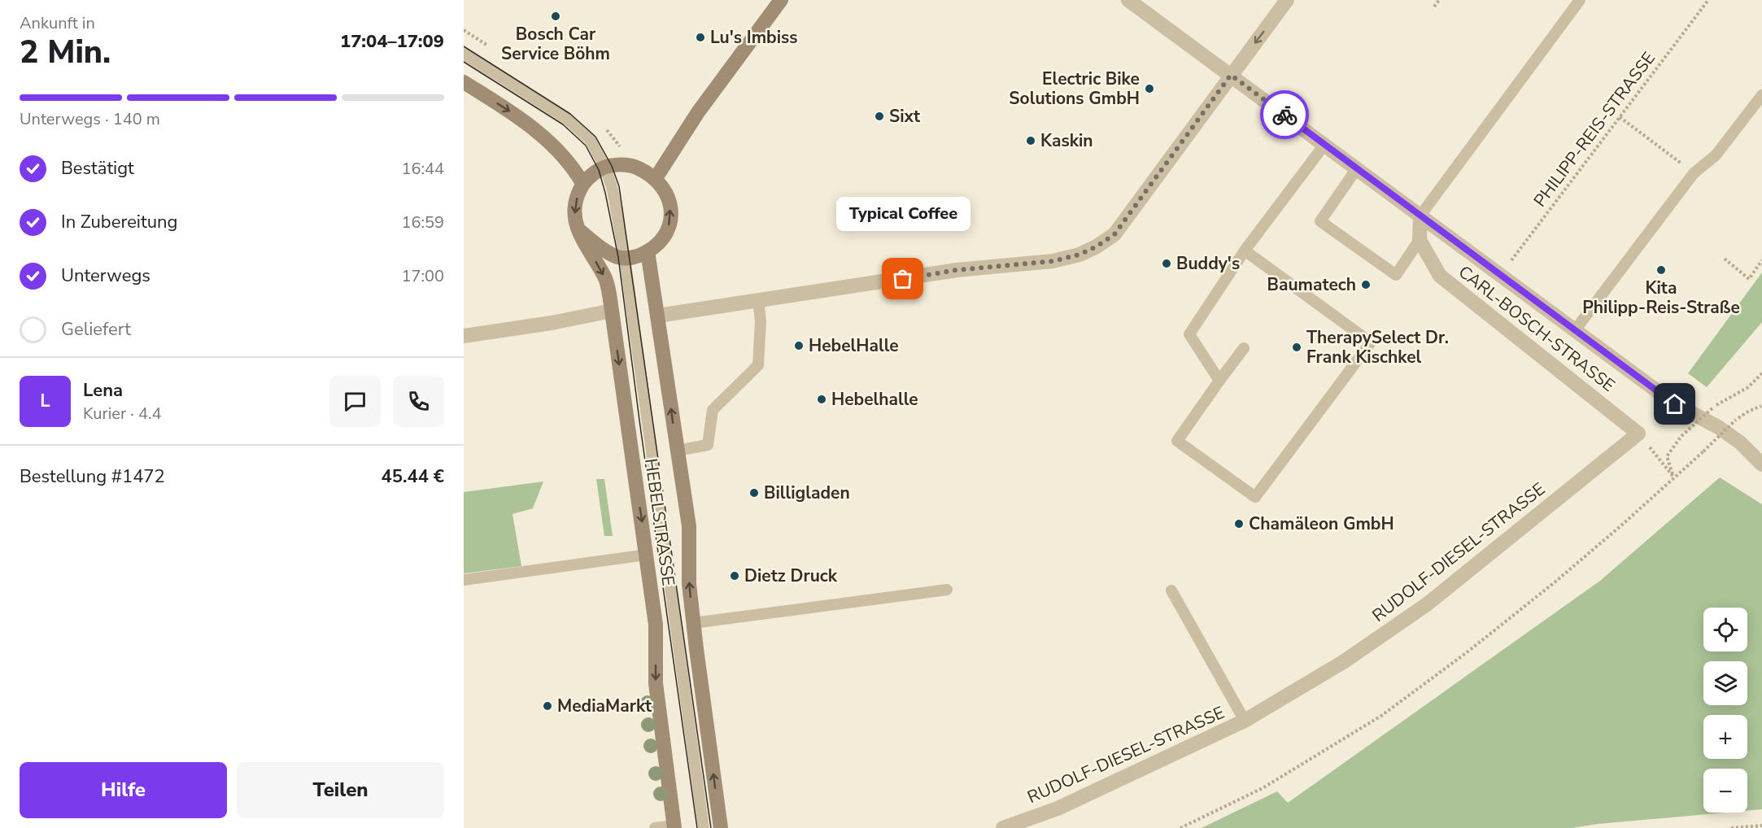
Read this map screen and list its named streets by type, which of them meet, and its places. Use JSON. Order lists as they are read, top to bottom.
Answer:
{
  "streets": {
    "street": ["CARL-BOSCH-STRASSE", "HEBELSTRASSE", "RUDOLF-DIESEL-STRASSE"],
    "path": ["PHILIPP-REIS-STRASSE"]
  },
  "crossings": [
    ["PHILIPP-REIS-STRASSE", "CARL-BOSCH-STRASSE"],
    ["CARL-BOSCH-STRASSE", "RUDOLF-DIESEL-STRASSE"]
  ],
  "places": [
    "Bosch Car Service Böhm",
    "Lu's Imbiss",
    "Electric Bike Solutions GmbH",
    "Sixt",
    "Kaskin",
    "Buddy's",
    "Kita Philipp-Reis-Straße",
    "Typical Coffee",
    "Baumatech",
    "HebelHalle",
    "TherapySelect Dr. Frank Kischkel",
    "Hebelhalle",
    "Billigladen",
    "Chamäleon GmbH",
    "Dietz Druck",
    "MediaMarkt"
  ],
  "page": {
    "heading": ["2 Min.", "Ankunft in", "17:04–17:09"],
    "panel": [
      "Lena",
      "Kurier · 4.4",
      "Bestellung #1472",
      "45.44 €"
    ],
    "bar": "Unterwegs · 140 m",
    "list": [
      ["Bestätigt", "16:44"],
      ["In Zubereitung", "16:59"],
      ["Unterwegs", "17:00"],
      "Geliefert"
    ],
    "bubble": "Typical Coffee",
    "round": "L",
    "map_buttons": ["+", "−"],
    "buttons": ["Hilfe", "Teilen"]
  }
}
